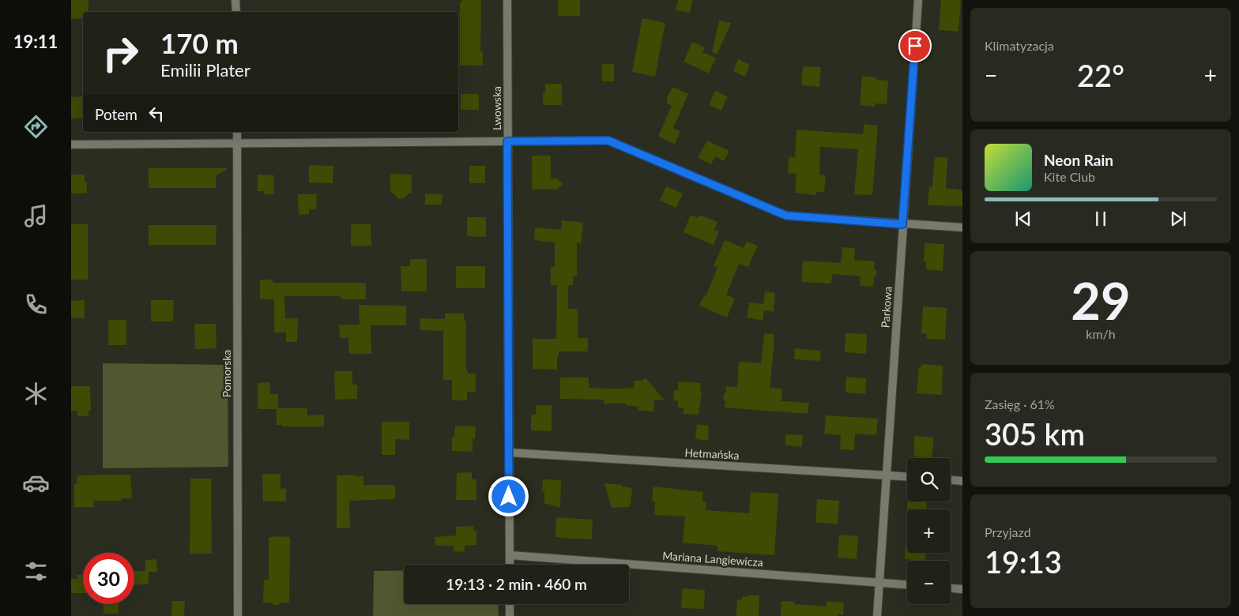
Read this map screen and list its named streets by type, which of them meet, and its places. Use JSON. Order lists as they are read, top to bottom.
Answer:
{
  "streets": {
    "street": [
      "Lwowska",
      "Parkowa",
      "Pomorska",
      "Hetmańska",
      "Mariana Langiewicza"
    ]
  },
  "crossings": [
    ["Lwowska", "Hetmańska"],
    ["Lwowska", "Mariana Langiewicza"],
    ["Parkowa", "Hetmańska"],
    ["Parkowa", "Mariana Langiewicza"]
  ],
  "page": {
    "tabs": "19:11",
    "tile": [
      "Klimatyzacja",
      ["29", "km/h"],
      ["Zasięg · 61%", "305 km"],
      ["Przyjazd", "19:13"]
    ],
    "turn": ["170 m", "Emilii Plater"],
    "heat": ["−", "22°", "+"],
    "then": "Potem",
    "song": ["Neon Rain", "Kite Club"],
    "map_buttons": ["+", "−"],
    "limit": "30",
    "trip": "19:13 · 2 min · 460 m"
  }
}
